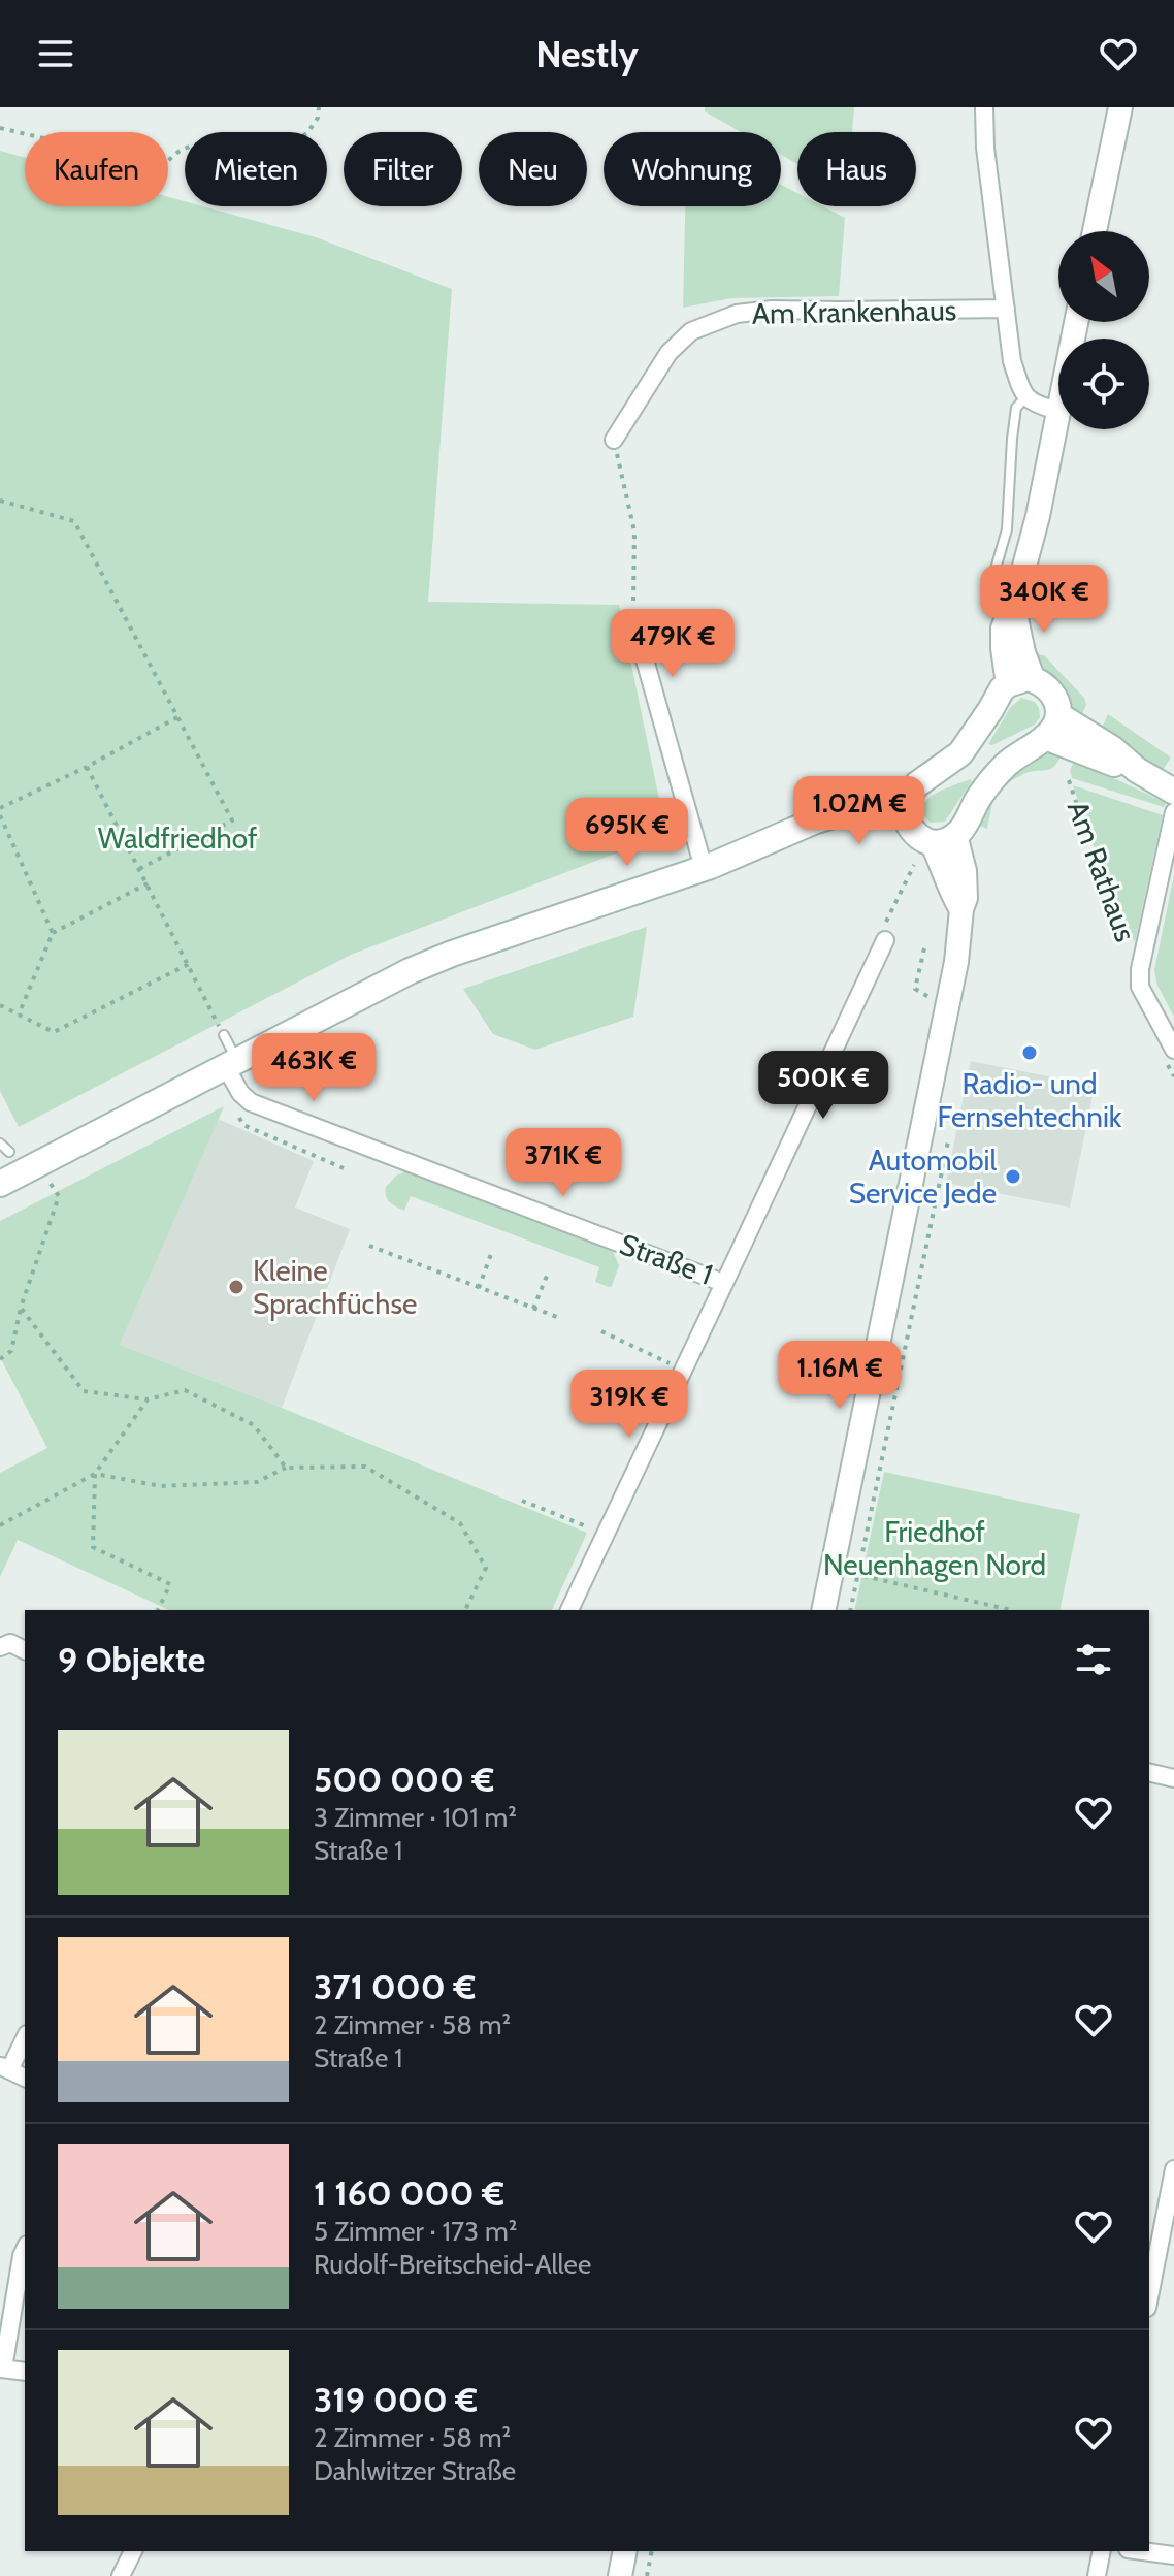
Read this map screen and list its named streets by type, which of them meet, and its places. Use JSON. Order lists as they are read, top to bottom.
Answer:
{
  "streets": {
    "street": ["Am Krankenhaus", "Am Rathaus", "Straße 1"]
  },
  "parks": ["Waldfriedhof", "Friedhof Neuenhagen Nord"],
  "places": ["Radio- und Fernsehtechnik", "Automobil Service Jede", "Kleine Sprachfüchse"],
  "north": "top left",
  "page": {
    "header": "Nestly",
    "chip": [
      "Kaufen",
      "Mieten",
      "Filter",
      "Neu",
      "Wohnung",
      "Haus"
    ],
    "price": [
      "340K €",
      "479K €",
      "1.02M €",
      "695K €",
      "463K €",
      "500K €",
      "371K €",
      "1.16M €",
      "319K €"
    ],
    "heading": "9 Objekte",
    "list": [
      {
        "name": "500 000 €",
        "note": "3 Zimmer · 101 m² · Straße 1"
      },
      {
        "name": "371 000 €",
        "note": "2 Zimmer · 58 m² · Straße 1"
      },
      {
        "name": "1 160 000 €",
        "note": "5 Zimmer · 173 m² · Rudolf-Breitscheid-Allee"
      },
      {
        "name": "319 000 €",
        "note": "2 Zimmer · 58 m² · Dahlwitzer Straße"
      }
    ]
  }
}
